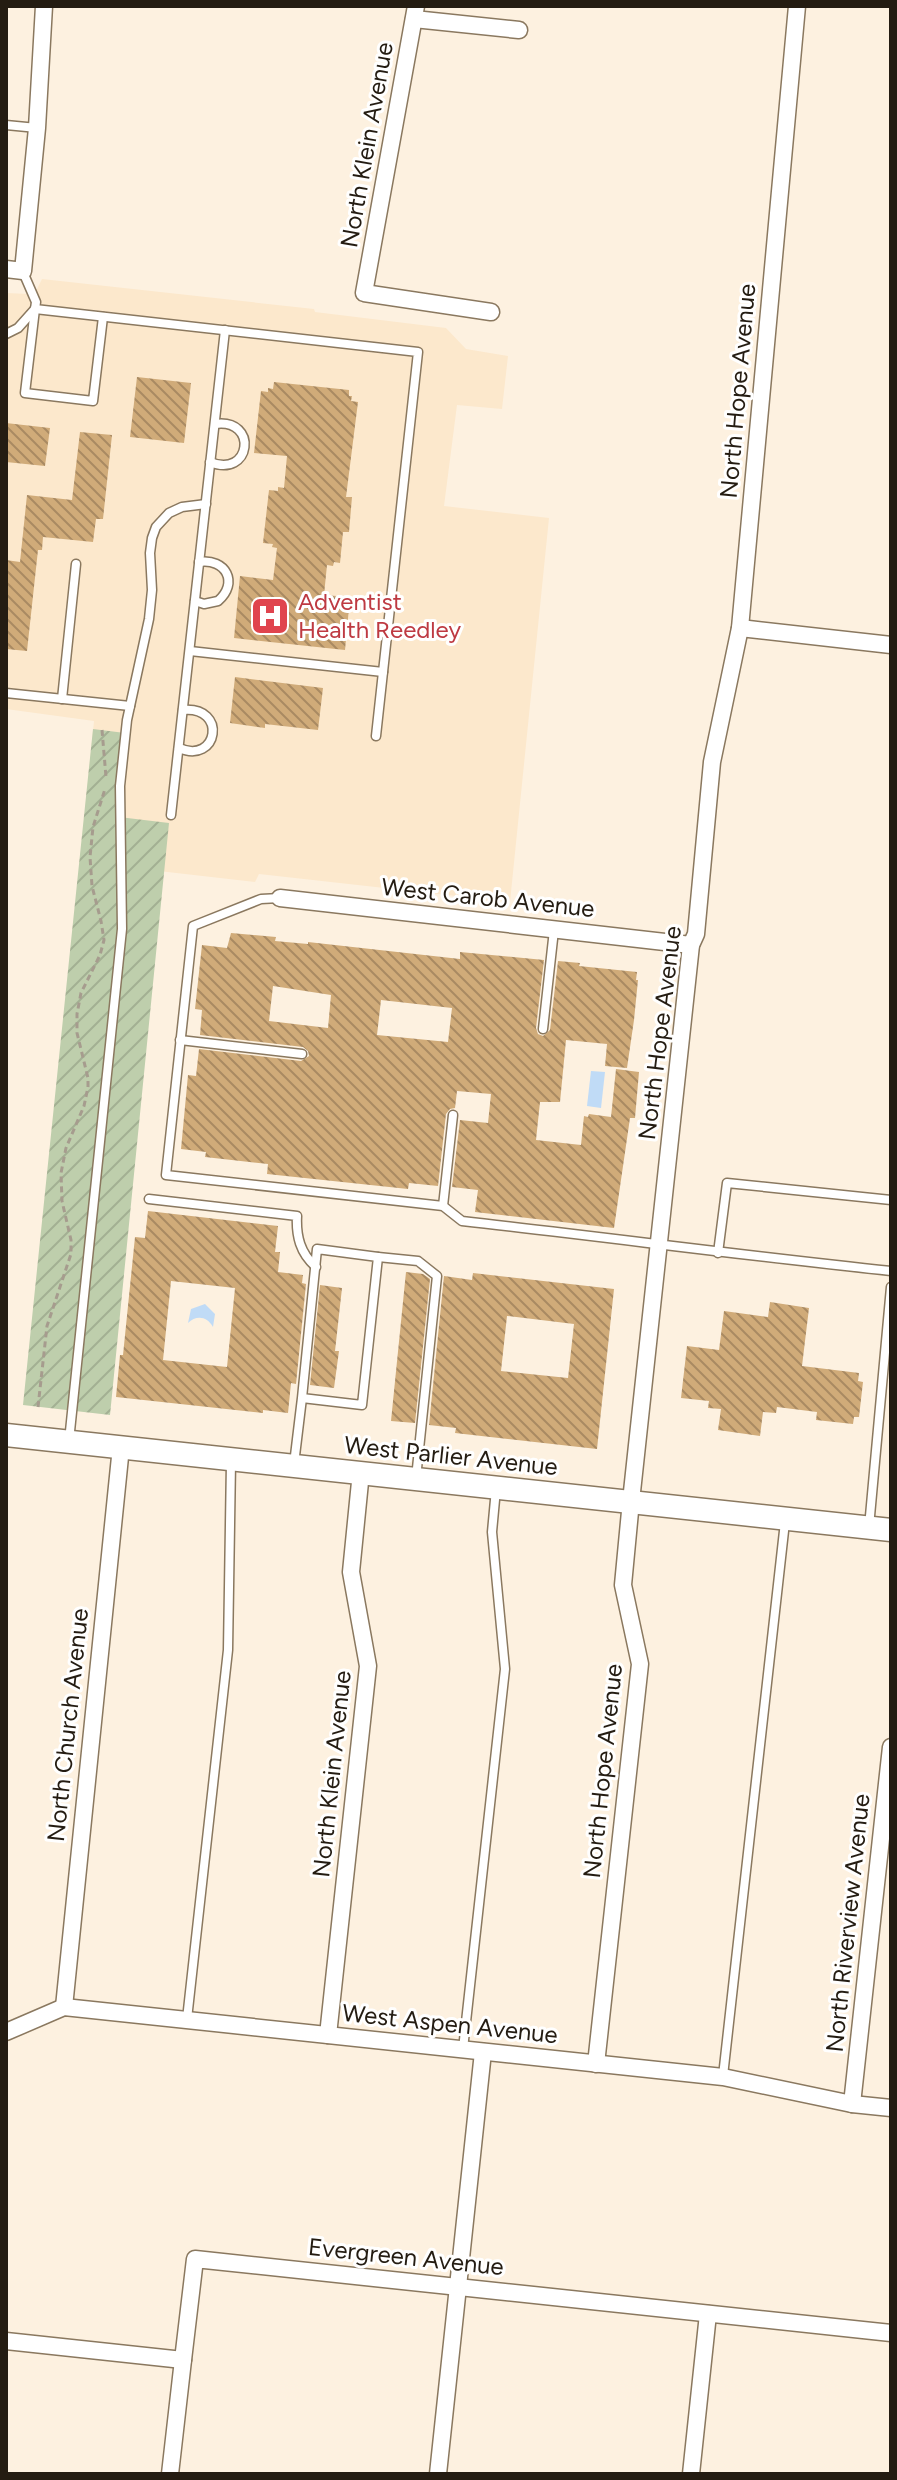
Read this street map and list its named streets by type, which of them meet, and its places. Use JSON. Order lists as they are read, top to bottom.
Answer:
{
  "streets": {
    "street": [
      "North Klein Avenue",
      "North Hope Avenue",
      "West Carob Avenue",
      "West Parlier Avenue",
      "North Church Avenue",
      "North Riverview Avenue",
      "West Aspen Avenue",
      "Evergreen Avenue"
    ]
  },
  "crossings": [
    ["North Klein Avenue", "West Parlier Avenue"],
    ["North Klein Avenue", "West Aspen Avenue"],
    ["North Hope Avenue", "West Carob Avenue"],
    ["North Hope Avenue", "West Parlier Avenue"],
    ["North Hope Avenue", "West Aspen Avenue"],
    ["West Parlier Avenue", "North Church Avenue"],
    ["North Church Avenue", "West Aspen Avenue"],
    ["North Riverview Avenue", "West Aspen Avenue"]
  ],
  "places": {
    "hospital": ["Adventist Health Reedley"]
  }
}
